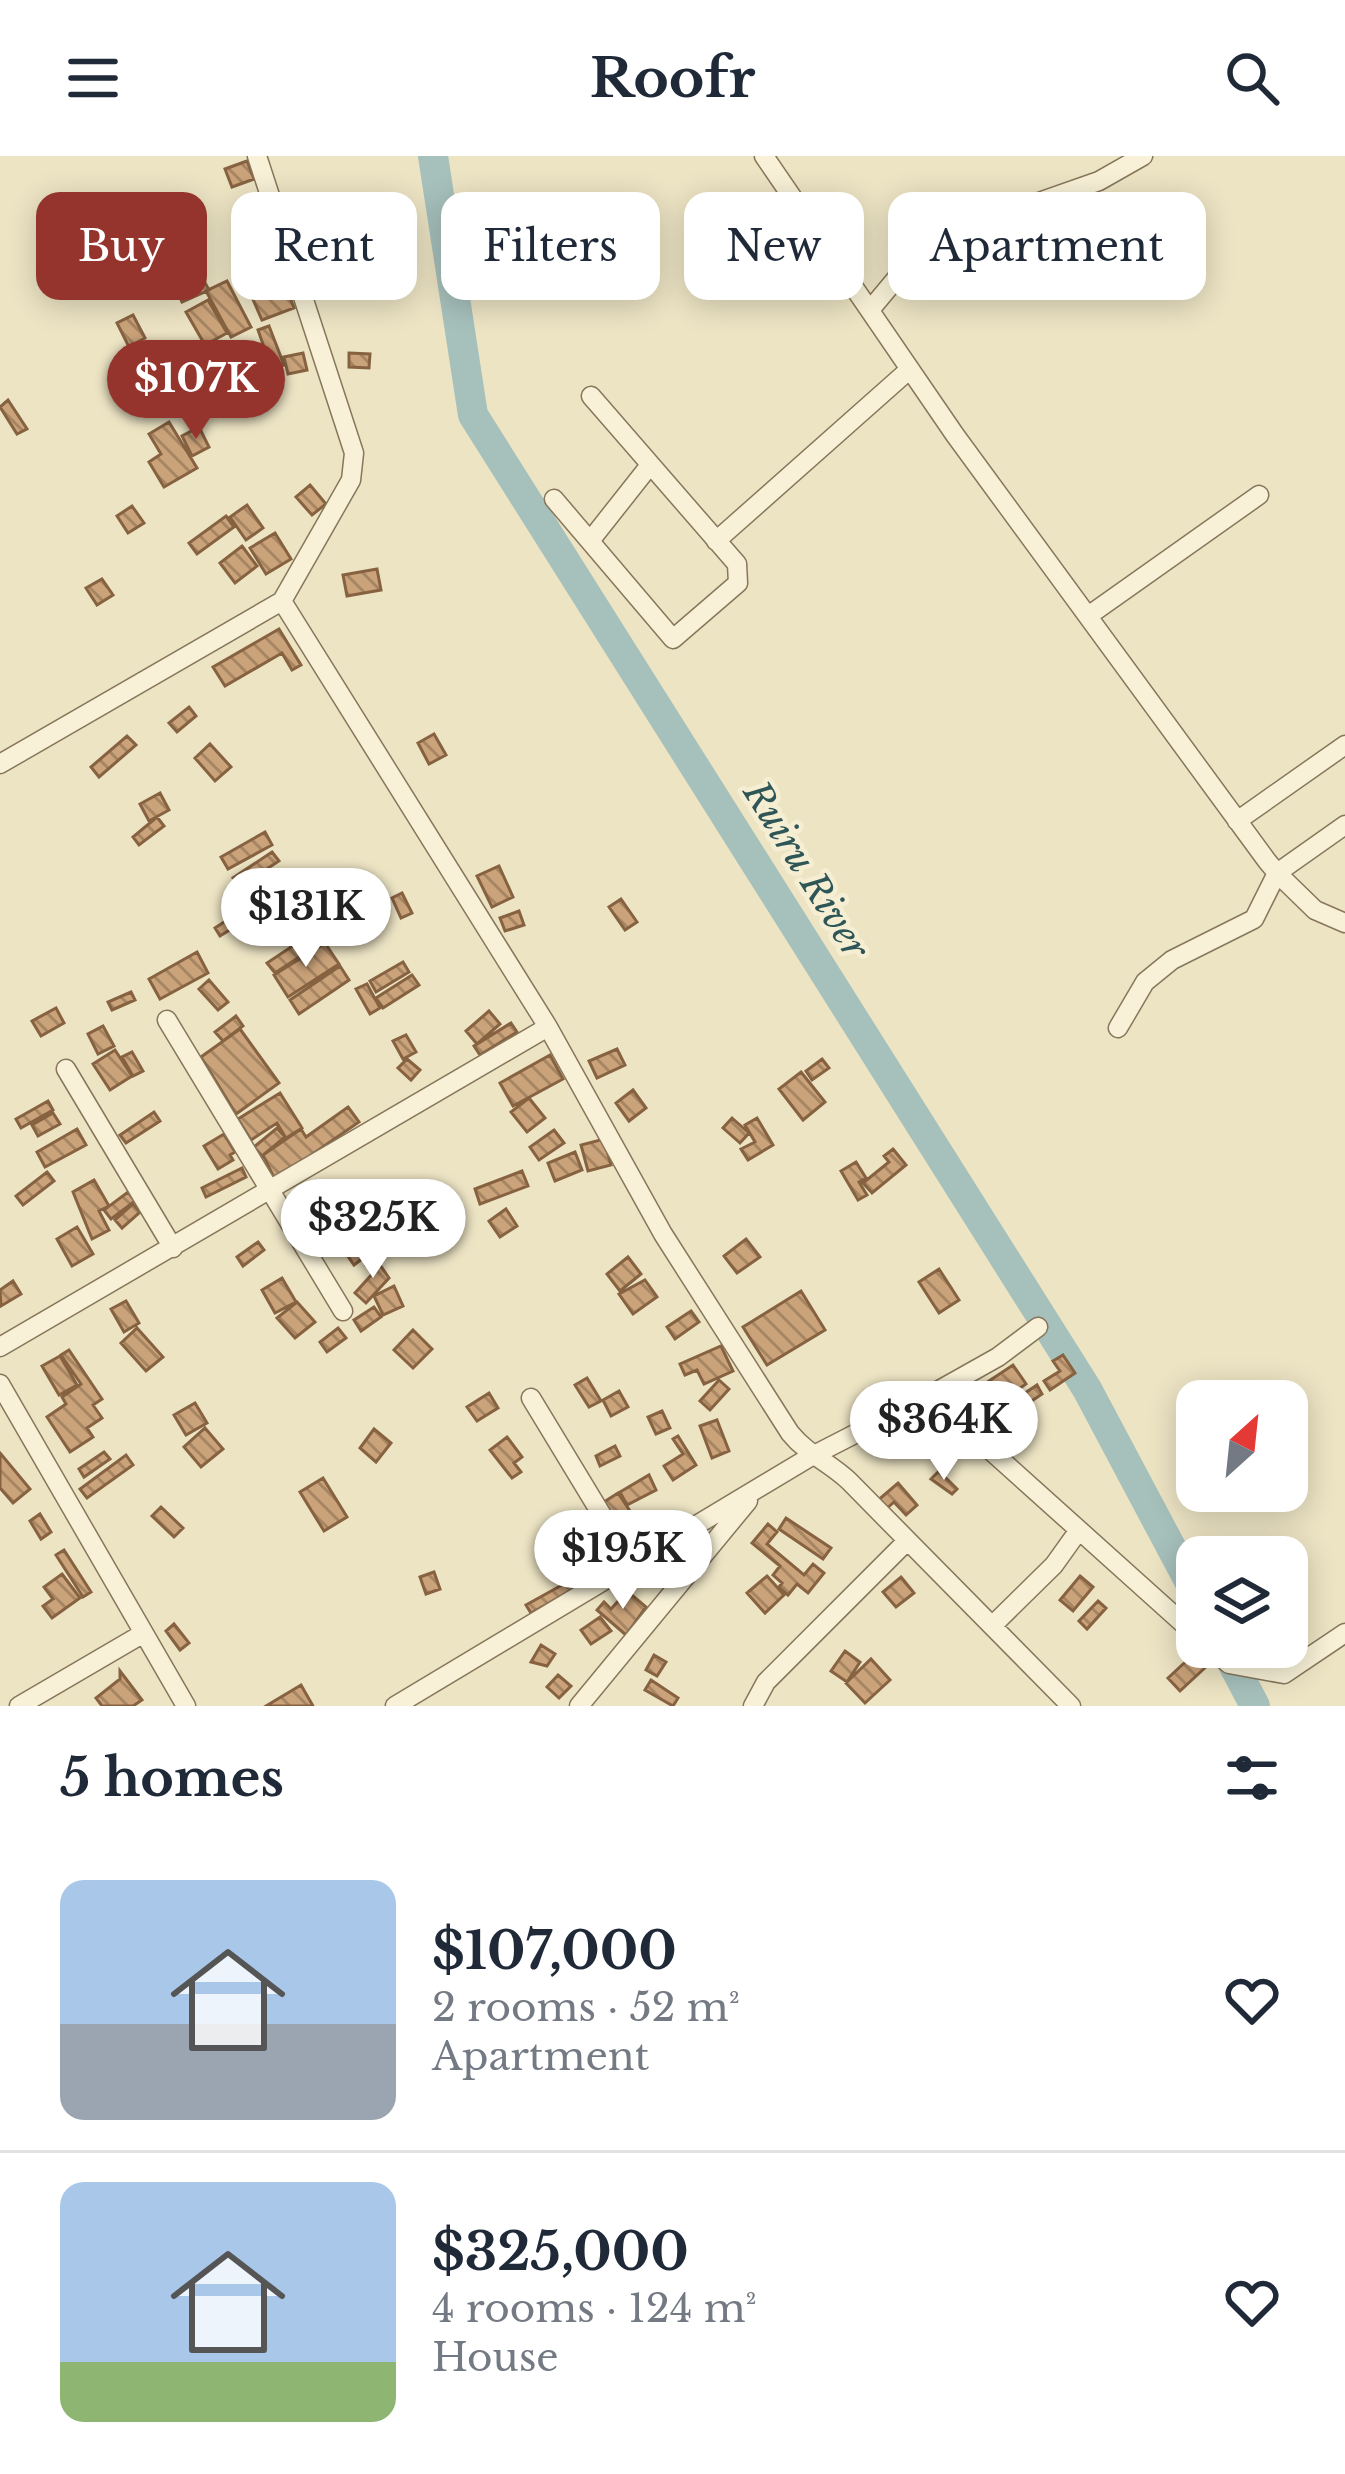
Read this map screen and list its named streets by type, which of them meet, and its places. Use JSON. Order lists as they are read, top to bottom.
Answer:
{
  "water": ["Ruiru River"],
  "north": "top right",
  "page": {
    "header": "Roofr",
    "chip": [
      "Buy",
      "Rent",
      "Filters",
      "New",
      "Apartment"
    ],
    "price": [
      "$107K",
      "$131K",
      "$325K",
      "$364K",
      "$195K"
    ],
    "heading": "5 homes",
    "list": [
      {
        "name": "$107,000",
        "note": "2 rooms · 52 m² · Apartment"
      },
      {
        "name": "$325,000",
        "note": "4 rooms · 124 m² · House"
      }
    ]
  }
}
